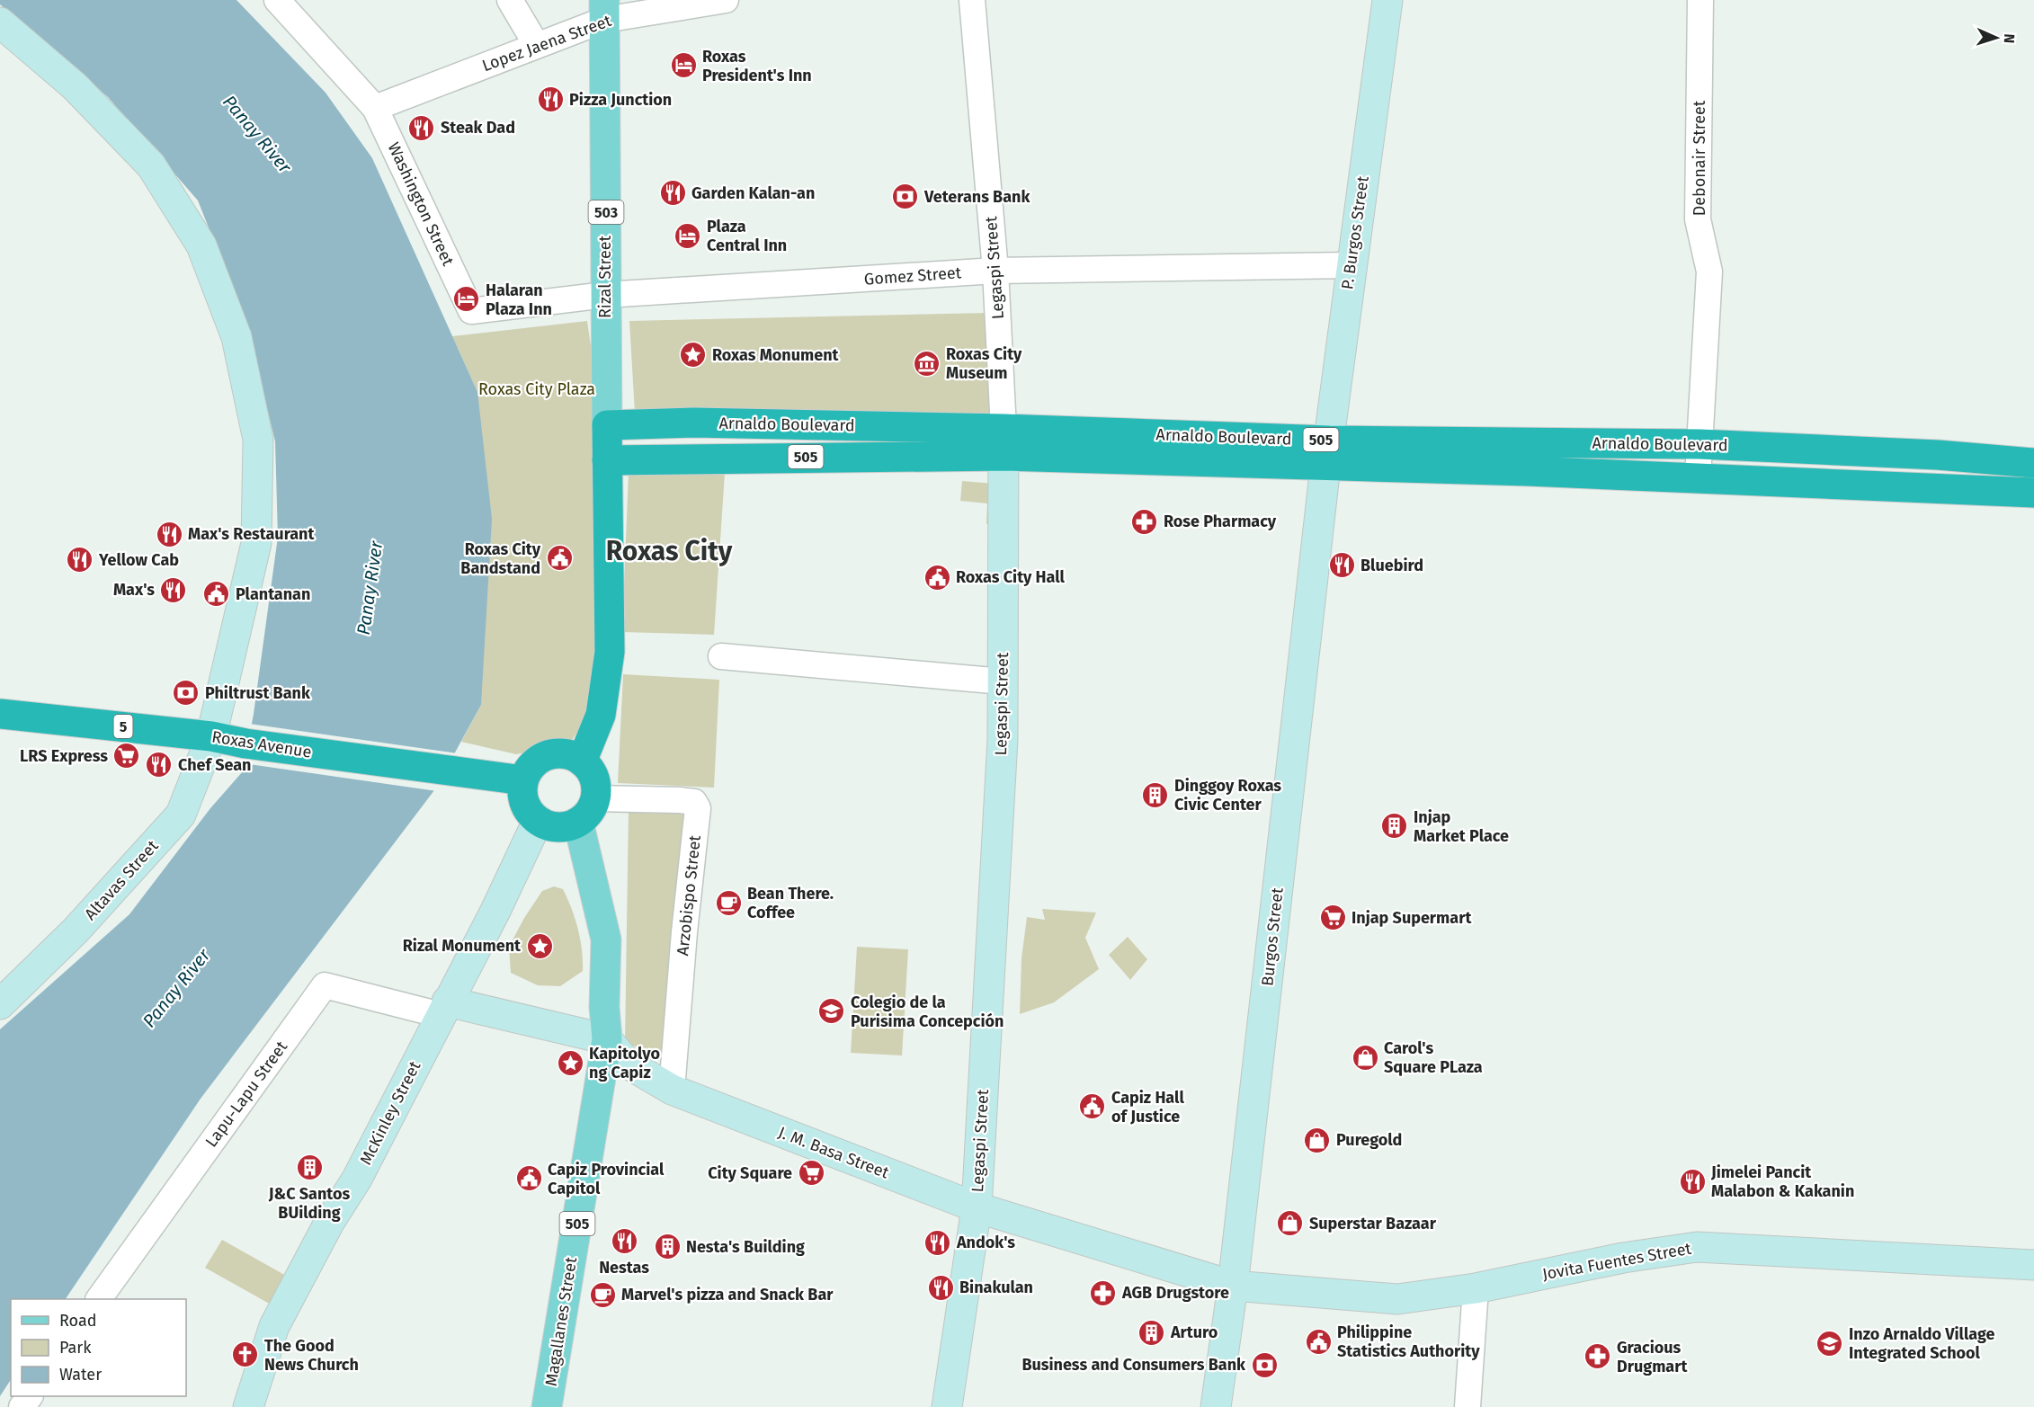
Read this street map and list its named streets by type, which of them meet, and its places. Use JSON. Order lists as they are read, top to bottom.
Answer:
{
  "streets": {
    "highway": [
      "Arnaldo Boulevard",
      "505",
      "5",
      "Roxas Avenue"
    ],
    "main road": ["503", "Rizal Street", "Magallanes Street"],
    "street": [
      "Lopez Jaena Street",
      "Debonair Street",
      "Washington Street",
      "P. Burgos Street",
      "Legaspi Street",
      "Gomez Street",
      "Altavas Street",
      "Arzobispo Street",
      "Burgos Street",
      "Lapu-Lapu Street",
      "McKinley Street",
      "J. M. Basa Street",
      "Jovita Fuentes Street"
    ]
  },
  "crossings": [
    ["Lopez Jaena Street", "Washington Street"],
    ["Lopez Jaena Street", "Rizal Street"],
    ["Debonair Street", "Arnaldo Boulevard"],
    ["Washington Street", "Gomez Street"],
    ["Washington Street", "Rizal Street"],
    ["P. Burgos Street", "Gomez Street"],
    ["P. Burgos Street", "Arnaldo Boulevard"],
    ["P. Burgos Street", "Burgos Street"],
    ["Legaspi Street", "Gomez Street"],
    ["Legaspi Street", "Arnaldo Boulevard"],
    ["Legaspi Street", "J. M. Basa Street"],
    ["Gomez Street", "Rizal Street"],
    ["Rizal Street", "Arnaldo Boulevard"],
    ["Arnaldo Boulevard", "Burgos Street"],
    ["Roxas Avenue", "Altavas Street"],
    ["Roxas Avenue", "Arzobispo Street"],
    ["Roxas Avenue", "McKinley Street"],
    ["Roxas Avenue", "Magallanes Street"],
    ["Arzobispo Street", "McKinley Street"],
    ["Arzobispo Street", "J. M. Basa Street"],
    ["Arzobispo Street", "Magallanes Street"],
    ["Burgos Street", "J. M. Basa Street"],
    ["Burgos Street", "Jovita Fuentes Street"],
    ["Lapu-Lapu Street", "McKinley Street"],
    ["McKinley Street", "Magallanes Street"],
    ["J. M. Basa Street", "Jovita Fuentes Street"],
    ["J. M. Basa Street", "Magallanes Street"]
  ],
  "districts": ["Roxas City"],
  "water": ["Panay River"],
  "parks": ["Roxas City Plaza"],
  "places": {
    "hotel": ["Roxas President's Inn", "Plaza Central Inn", "Halaran Plaza Inn"],
    "restaurant": [
      "Pizza Junction",
      "Steak Dad",
      "Garden Kalan-an",
      "Max's Restaurant",
      "Yellow Cab",
      "Bluebird",
      "Max's",
      "Chef Sean",
      "Jimelei Pancit Malabon & Kakanin",
      "Nestas",
      "Andok's",
      "Binakulan"
    ],
    "bank": ["Veterans Bank", "Philtrust Bank", "Business and Consumers Bank"],
    "place": ["Roxas Monument", "Rizal Monument", "Kapitolyo ng Capiz"],
    "museum": ["Roxas City Museum"],
    "pharmacy": ["Rose Pharmacy", "AGB Drugstore", "Gracious Drugmart"],
    "public building": [
      "Roxas City Bandstand",
      "Roxas City Hall",
      "Plantanan",
      "Capiz Hall of Justice",
      "Capiz Provincial Capitol",
      "Philippine Statistics Authority"
    ],
    "supermarket": ["LRS Express", "Injap Supermart", "City Square"],
    "building": [
      "Dinggoy Roxas Civic Center",
      "Injap Market Place",
      "J&C Santos BUilding",
      "Nesta's Building",
      "Arturo"
    ],
    "cafe": ["Bean There. Coffee", "Marvel's pizza and Snack Bar"],
    "school or university": ["Colegio de la Purisima Concepción", "Inzo Arnaldo Village Integrated School"],
    "shop": ["Carol's Square PLaza", "Puregold", "Superstar Bazaar"],
    "church": ["The Good News Church"]
  },
  "legend": ["Road", "Park", "Water"],
  "north": "right"
}
